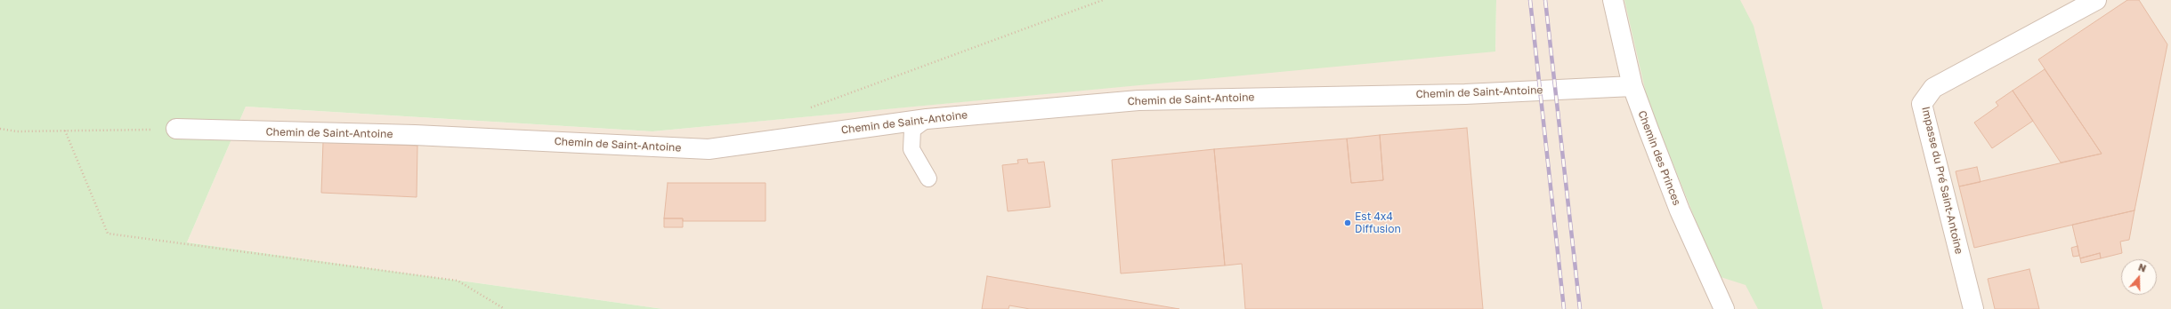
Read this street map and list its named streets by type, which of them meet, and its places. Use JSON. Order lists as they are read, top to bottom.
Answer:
{
  "streets": {
    "street": ["Chemin de Saint-Antoine", "Chemin des Princes", "Impasse du Pré Saint-Antoine"]
  },
  "crossings": [
    ["Chemin de Saint-Antoine", "Chemin des Princes"]
  ],
  "places": ["Est 4x4 Diffusion"],
  "north": "top"
}
